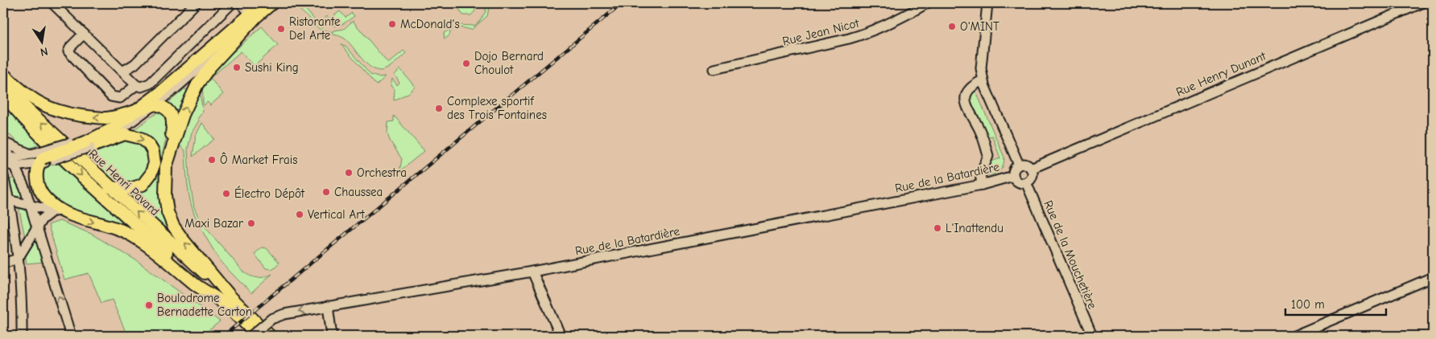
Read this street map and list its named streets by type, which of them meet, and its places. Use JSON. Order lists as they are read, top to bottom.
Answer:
{
  "streets": {
    "main road": ["Rue Henri Pavard"],
    "street": [
      "Rue Jean Nicot",
      "Rue Henry Dunant",
      "Rue de la Batardière",
      "Rue de la Mouchetière"
    ]
  },
  "crossings": [
    ["Rue Henry Dunant", "Rue de la Batardière"],
    ["Rue Henry Dunant", "Rue de la Mouchetière"],
    ["Rue de la Batardière", "Rue de la Mouchetière"]
  ],
  "places": [
    "McDonald's",
    "O'MINT",
    "Ristorante Del Arte",
    "Dojo Bernard Choulot",
    "Sushi King",
    "Complexe sportif des Trois Fontaines",
    "Ô Market Frais",
    "Orchestra",
    "Chaussea",
    "Électro Dépôt",
    "Vertical Art",
    "Maxi Bazar",
    "L'Inattendu",
    "Boulodrome Bernadette Carton"
  ],
  "scale_bar": "100 m",
  "north": "bottom"
}
